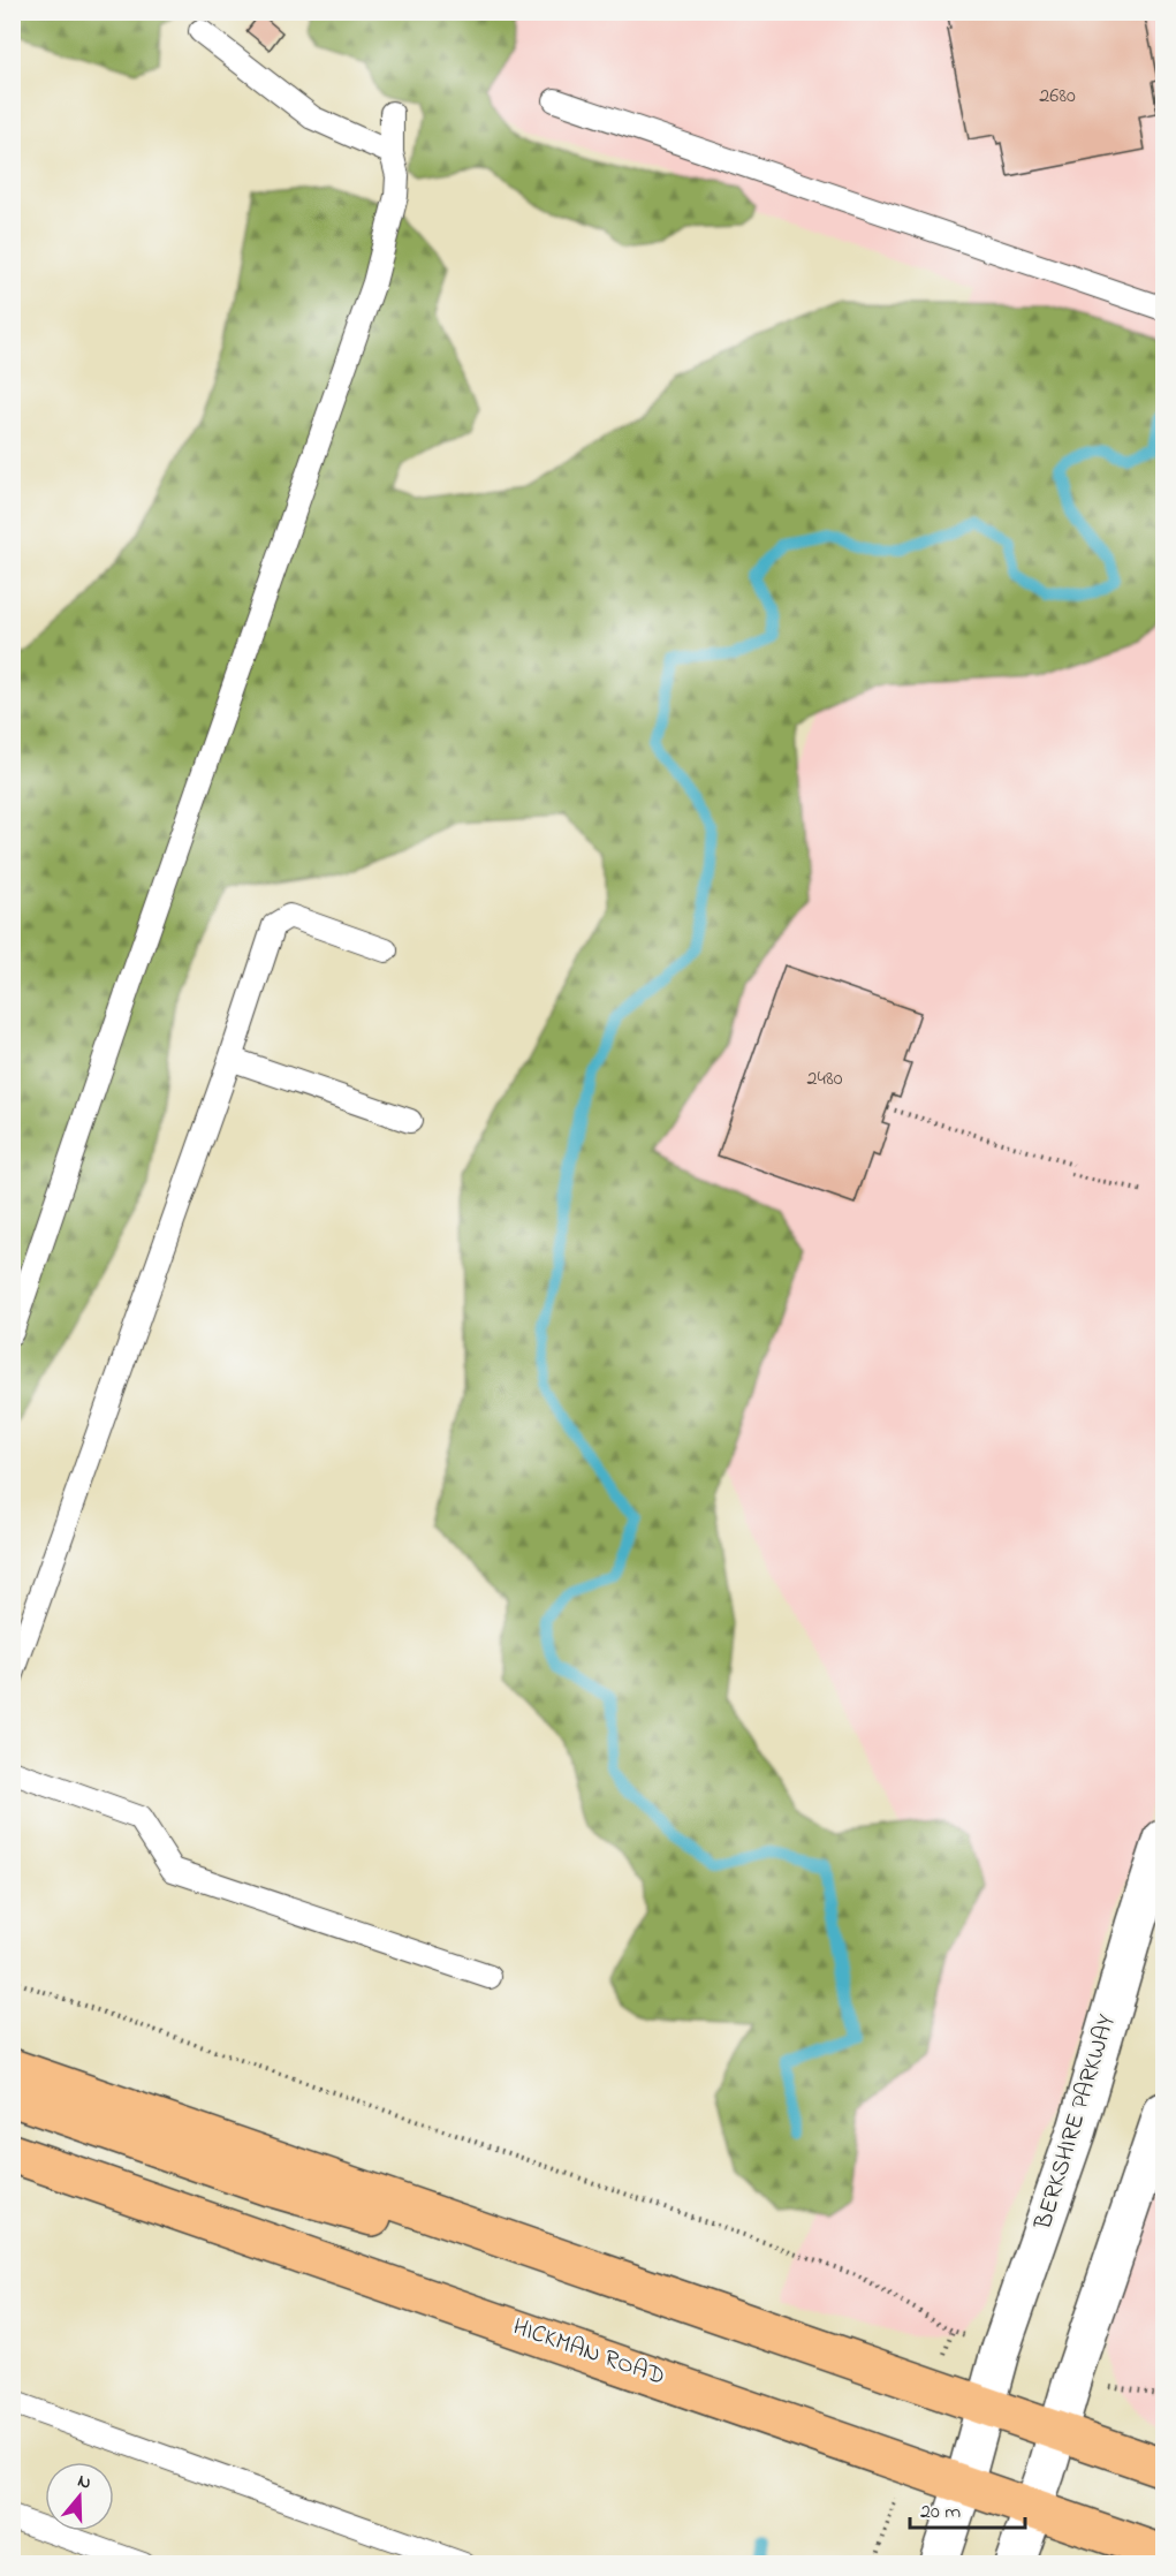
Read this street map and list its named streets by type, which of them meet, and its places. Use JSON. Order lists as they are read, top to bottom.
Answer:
{
  "streets": {
    "highway": ["HICKMAN ROAD"],
    "street": ["BERKSHIRE PARKWAY"]
  },
  "crossings": [
    ["BERKSHIRE PARKWAY", "HICKMAN ROAD"]
  ],
  "house_numbers": ["2680", "2480"],
  "scale_bar": "20 m",
  "north": "top"
}
